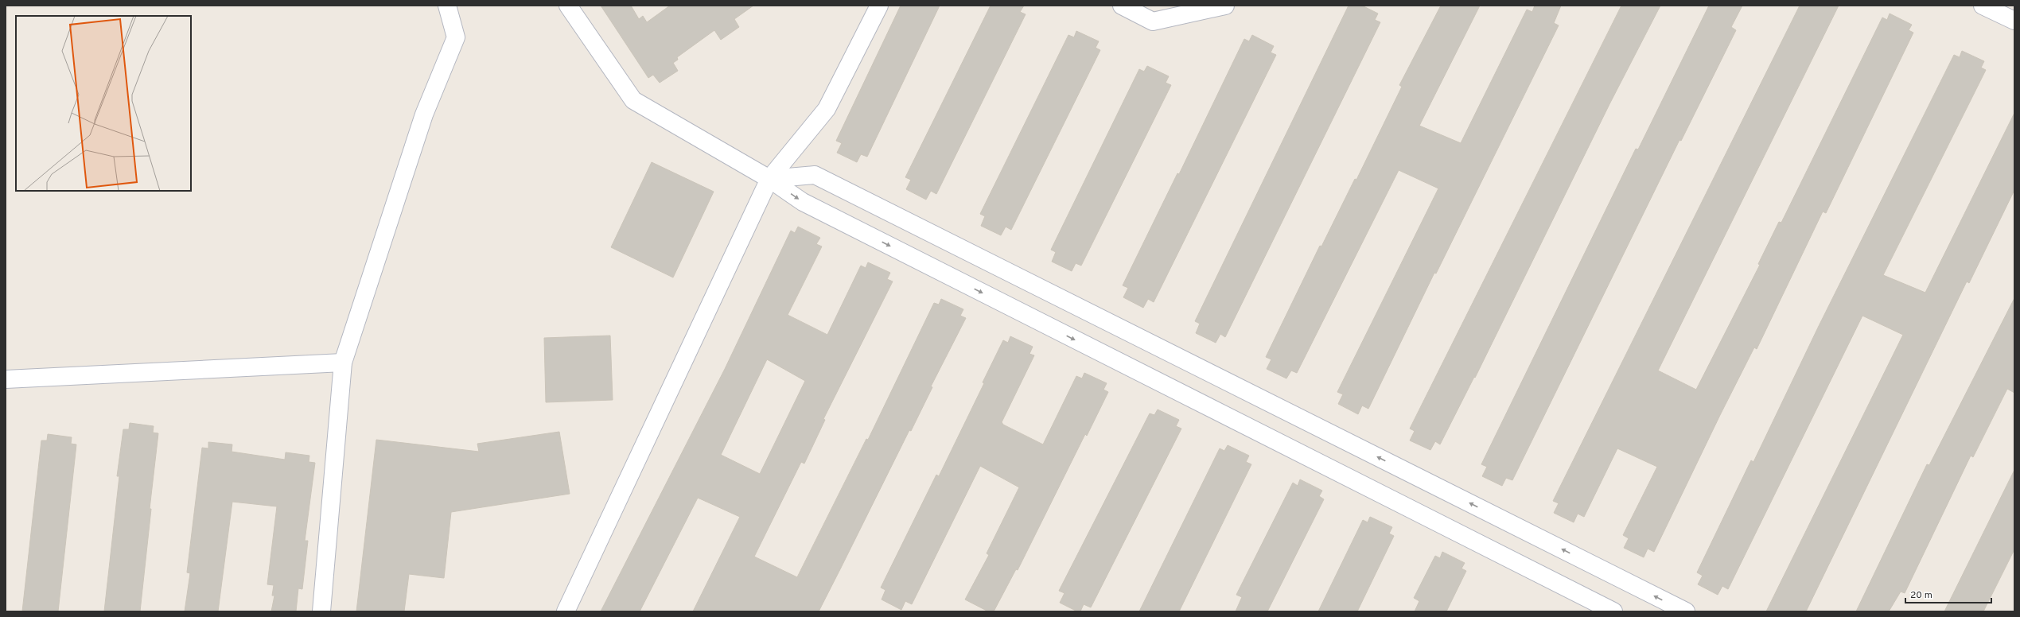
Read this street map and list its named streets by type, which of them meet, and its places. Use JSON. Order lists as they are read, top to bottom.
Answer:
{
  "scale_bar": "20 m"
}
